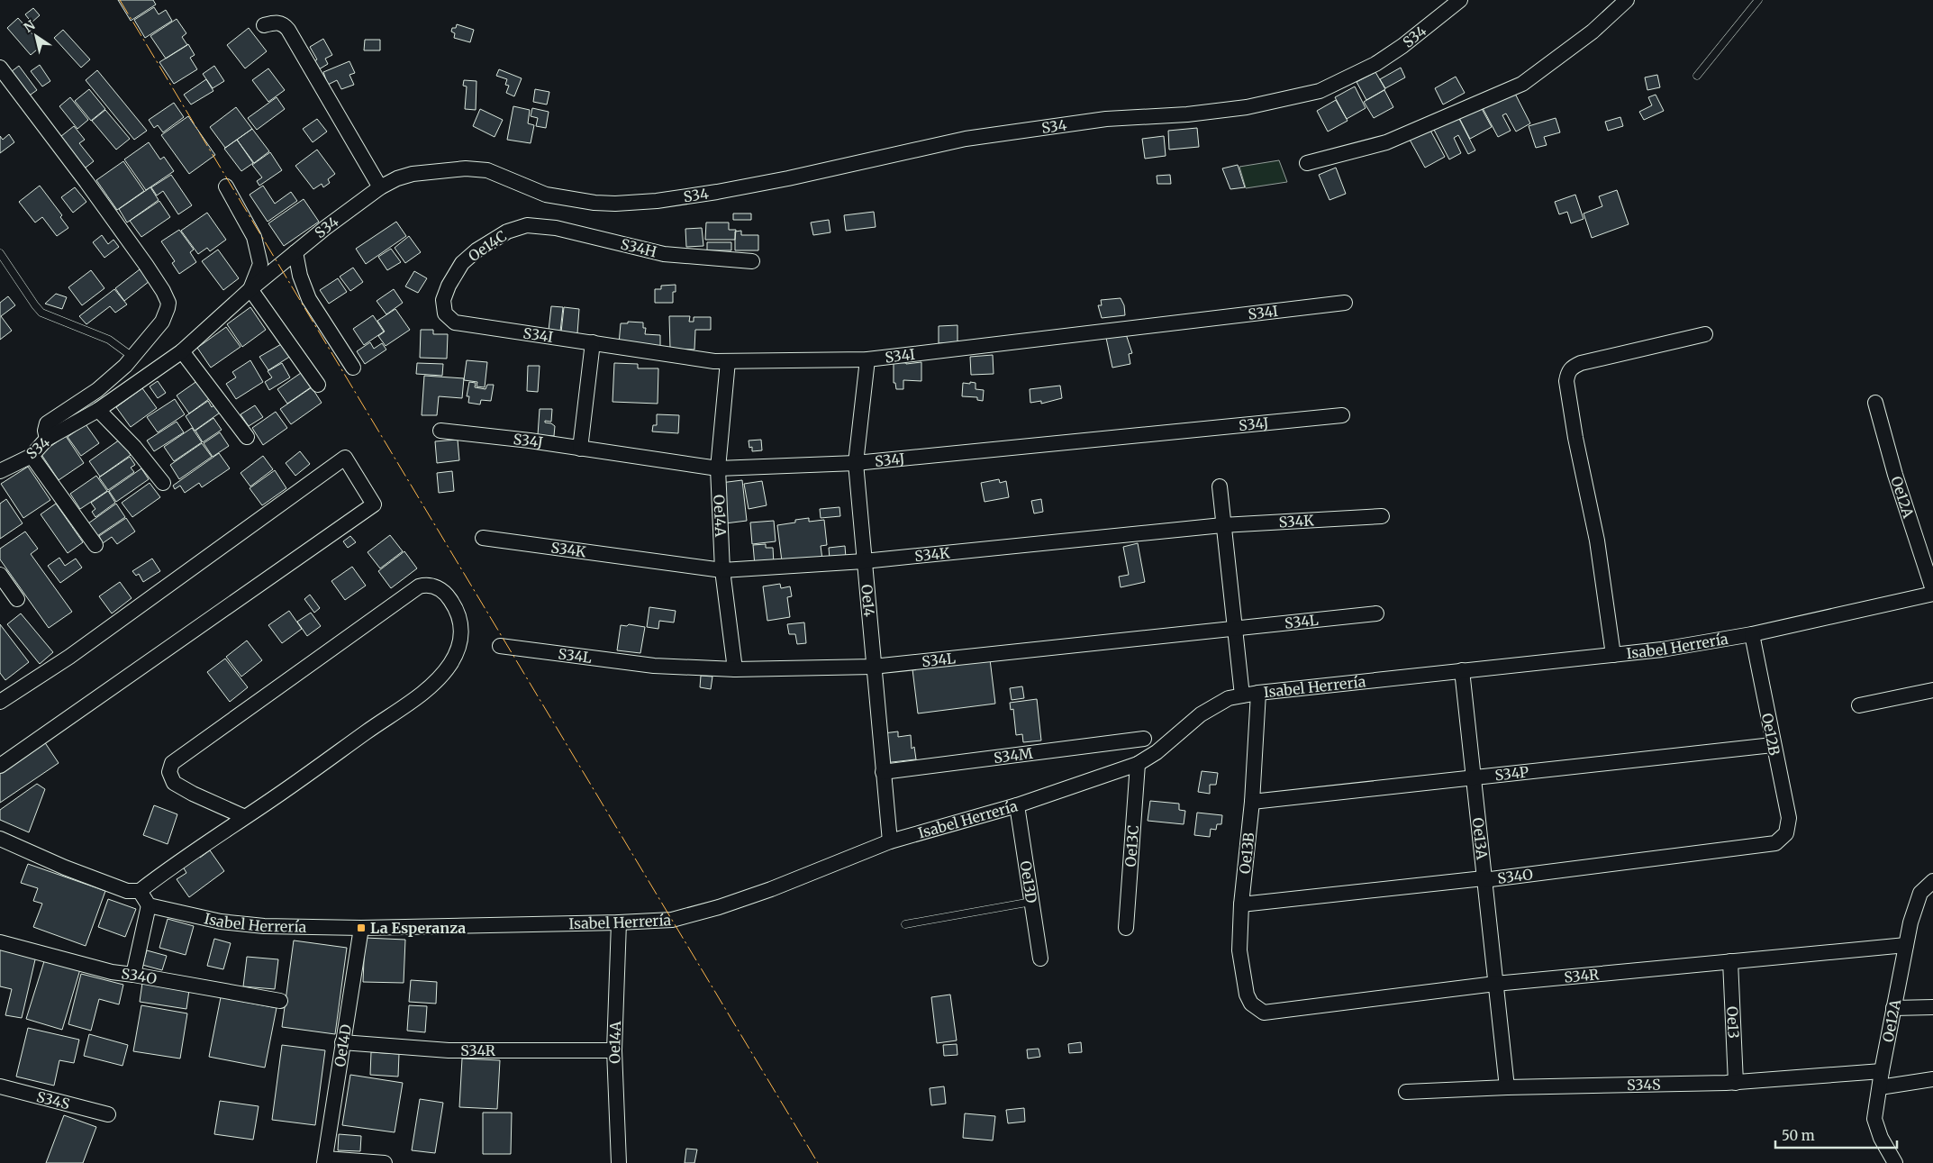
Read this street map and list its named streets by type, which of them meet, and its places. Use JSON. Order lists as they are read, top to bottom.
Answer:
{
  "streets": {
    "street": [
      "S34",
      "Oe14C",
      "S34H",
      "S34I",
      "S34J",
      "Oe12A",
      "Oe14A",
      "S34K",
      "Oe14",
      "S34L",
      "Isabel Herrería",
      "Oe12B",
      "S34M",
      "S34P",
      "Oe13A",
      "Oe13C",
      "Oe13B",
      "S34O",
      "Oe13D",
      "S34R",
      "Oe13",
      "Oe14D",
      "S34S"
    ]
  },
  "crossings": [
    ["Oe14C", "S34H"],
    ["Oe14C", "S34I"],
    ["S34I", "Oe14A"],
    ["S34I", "Oe14"],
    ["S34J", "Oe14A"],
    ["S34J", "Oe14"],
    ["Oe12A", "S34R"],
    ["Oe12A", "S34S"],
    ["Oe14A", "S34K"],
    ["Oe14A", "S34L"],
    ["Oe14A", "Isabel Herrería"],
    ["Oe14A", "S34R"],
    ["S34K", "Oe14"],
    ["Oe14", "S34L"],
    ["Oe14", "Isabel Herrería"],
    ["Oe14", "S34M"],
    ["Isabel Herrería", "Oe12B"],
    ["Isabel Herrería", "Oe13A"],
    ["Isabel Herrería", "Oe13C"],
    ["Isabel Herrería", "Oe13B"],
    ["Isabel Herrería", "Oe13D"],
    ["Isabel Herrería", "Oe14D"],
    ["Oe12B", "S34P"],
    ["Oe12B", "S34O"],
    ["S34P", "Oe13A"],
    ["S34P", "Oe13B"],
    ["Oe13A", "S34O"],
    ["Oe13A", "S34R"],
    ["Oe13A", "S34S"],
    ["Oe13B", "S34O"],
    ["Oe13B", "S34R"],
    ["S34R", "Oe13"],
    ["S34R", "Oe14D"],
    ["Oe13", "S34S"]
  ],
  "places": {
    "transit": ["La Esperanza"]
  },
  "scale_bar": "50 m",
  "north": "top left"
}
